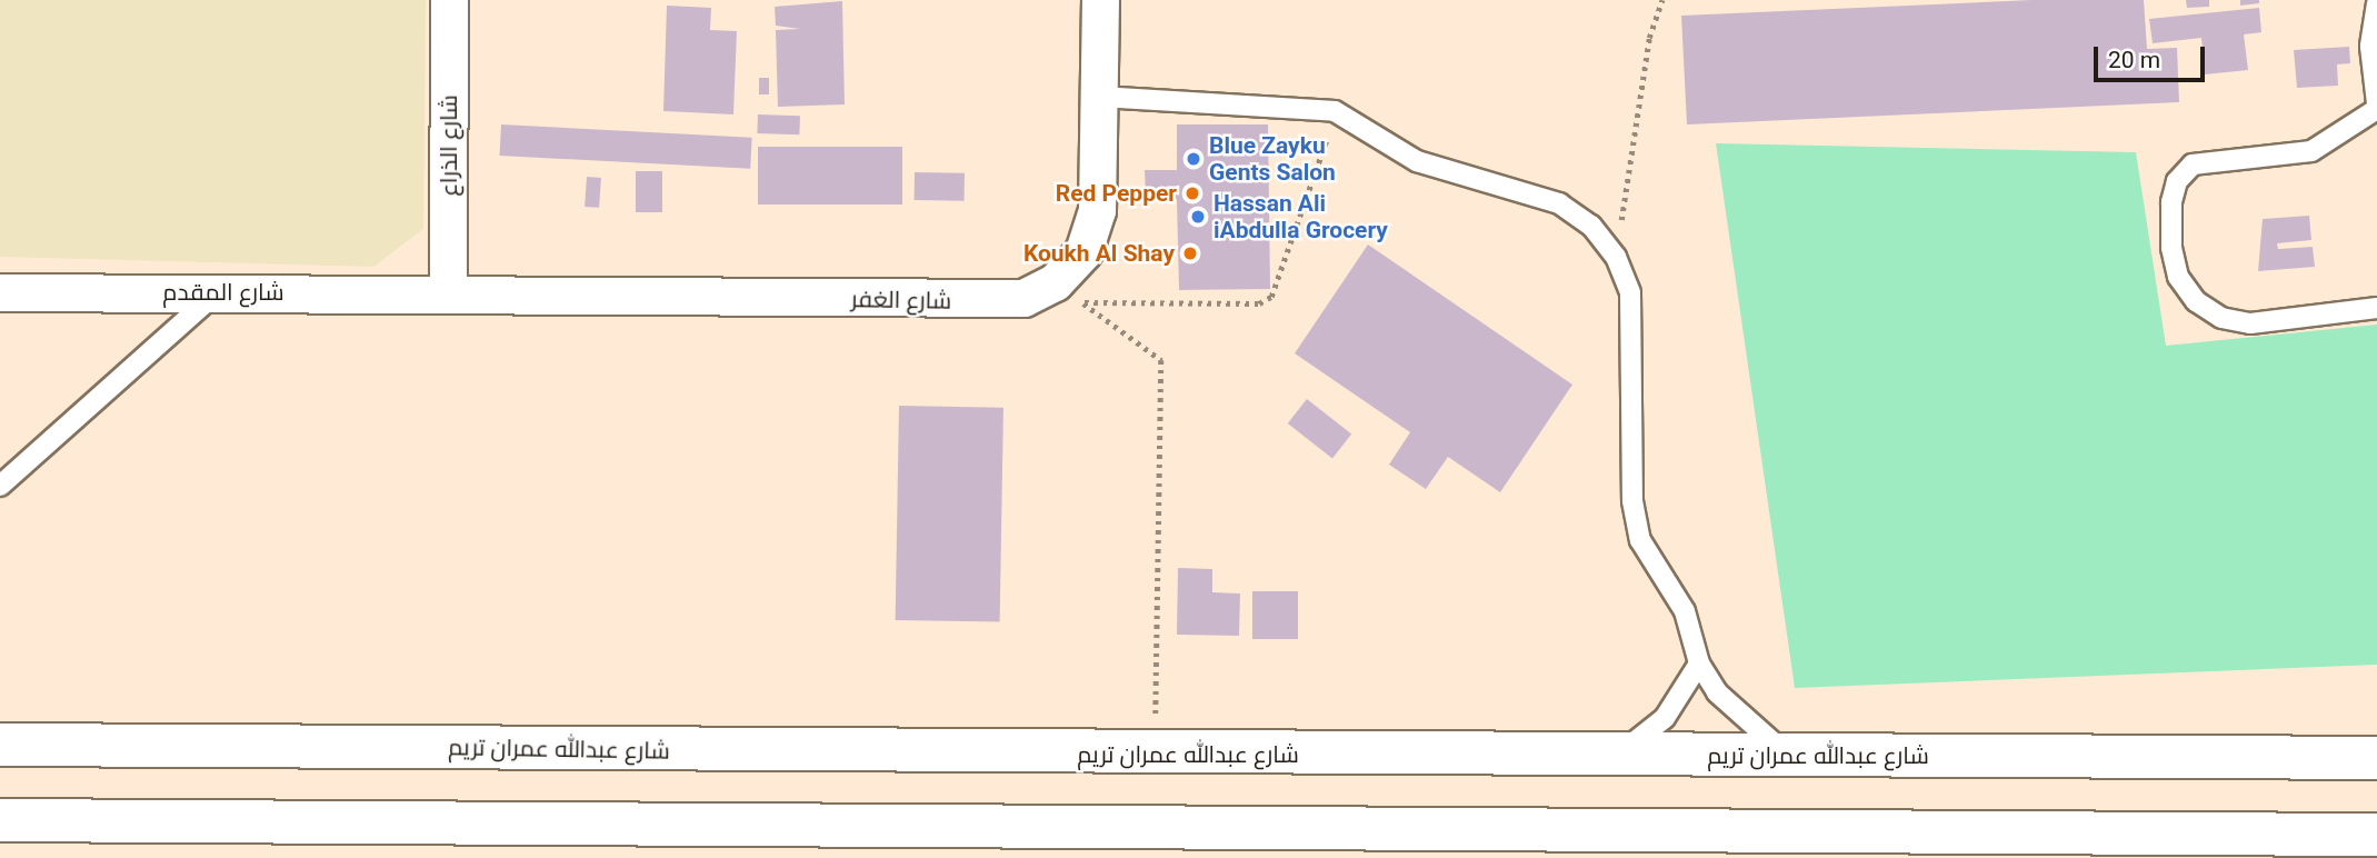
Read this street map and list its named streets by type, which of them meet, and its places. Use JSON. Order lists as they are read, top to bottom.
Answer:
{
  "streets": {
    "street": [
      "شارع الذراع",
      "شارع المقدم",
      "شارع الغفر",
      "شارع عبدالله عمران تريم"
    ]
  },
  "crossings": [
    ["شارع الذراع", "شارع المقدم"],
    ["شارع الذراع", "شارع الغفر"],
    ["شارع المقدم", "شارع الغفر"]
  ],
  "places": [
    "Blue Zayku Gents Salon",
    "Red Pepper",
    "Hassan Ali iAbdulla Grocery",
    "Koukh Al Shay"
  ],
  "scale_bar": "20 m"
}
